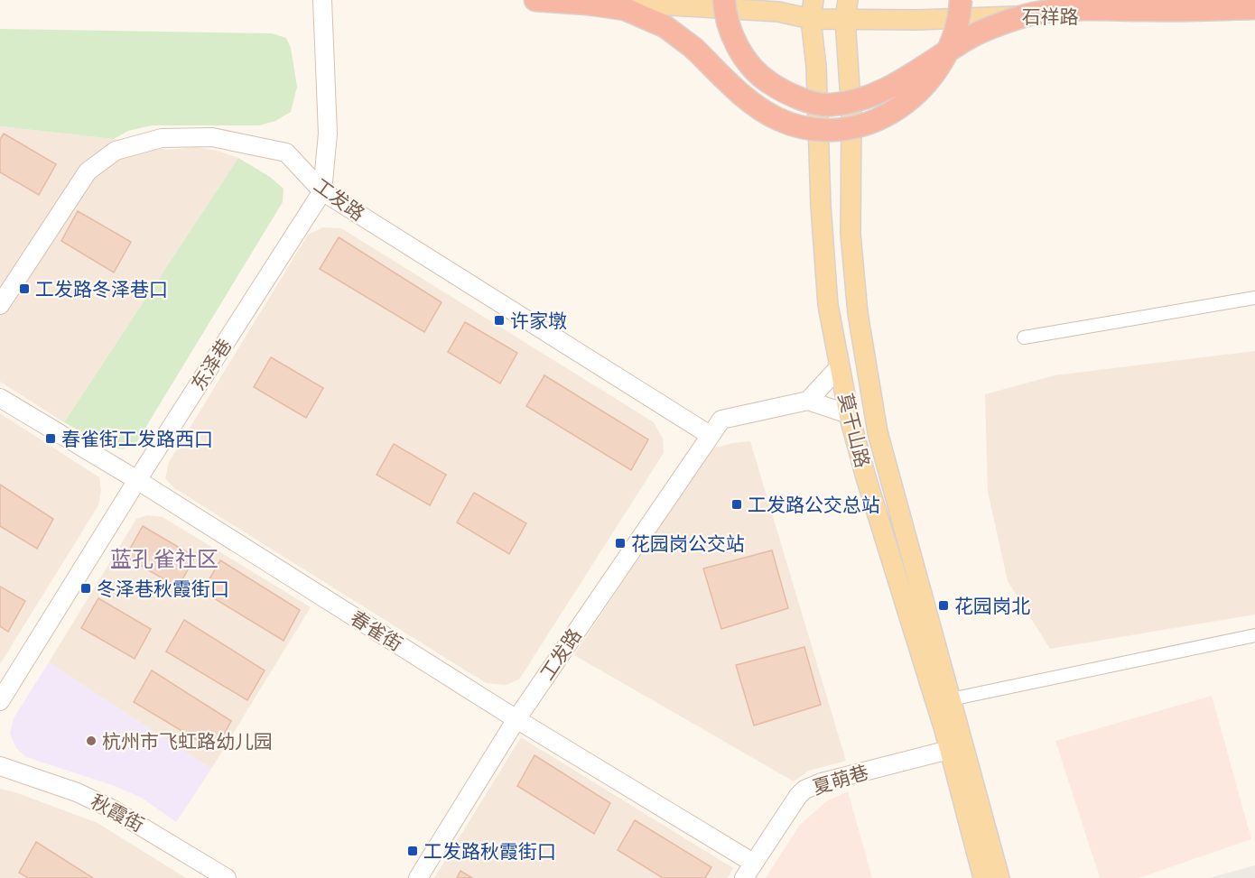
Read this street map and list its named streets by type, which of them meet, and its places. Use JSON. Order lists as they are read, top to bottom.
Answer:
{
  "streets": {
    "main road": ["石祥路", "莫干山路"],
    "street": [
      "工发路",
      "东泽巷",
      "春雀街",
      "夏萌巷",
      "秋霞街"
    ]
  },
  "crossings": [
    ["石祥路", "莫干山路"],
    ["工发路", "东泽巷"],
    ["工发路", "春雀街"],
    ["东泽巷", "春雀街"],
    ["莫干山路", "夏萌巷"],
    ["春雀街", "夏萌巷"]
  ],
  "districts": ["蓝孔雀社区"],
  "places": {
    "transit": [
      "工发路冬泽巷口",
      "许家墩",
      "春雀街工发路西口",
      "工发路公交总站",
      "花园岗公交站",
      "冬泽巷秋霞街口",
      "花园岗北",
      "工发路秋霞街口"
    ],
    "other": ["杭州市飞虹路幼儿园"]
  }
}
